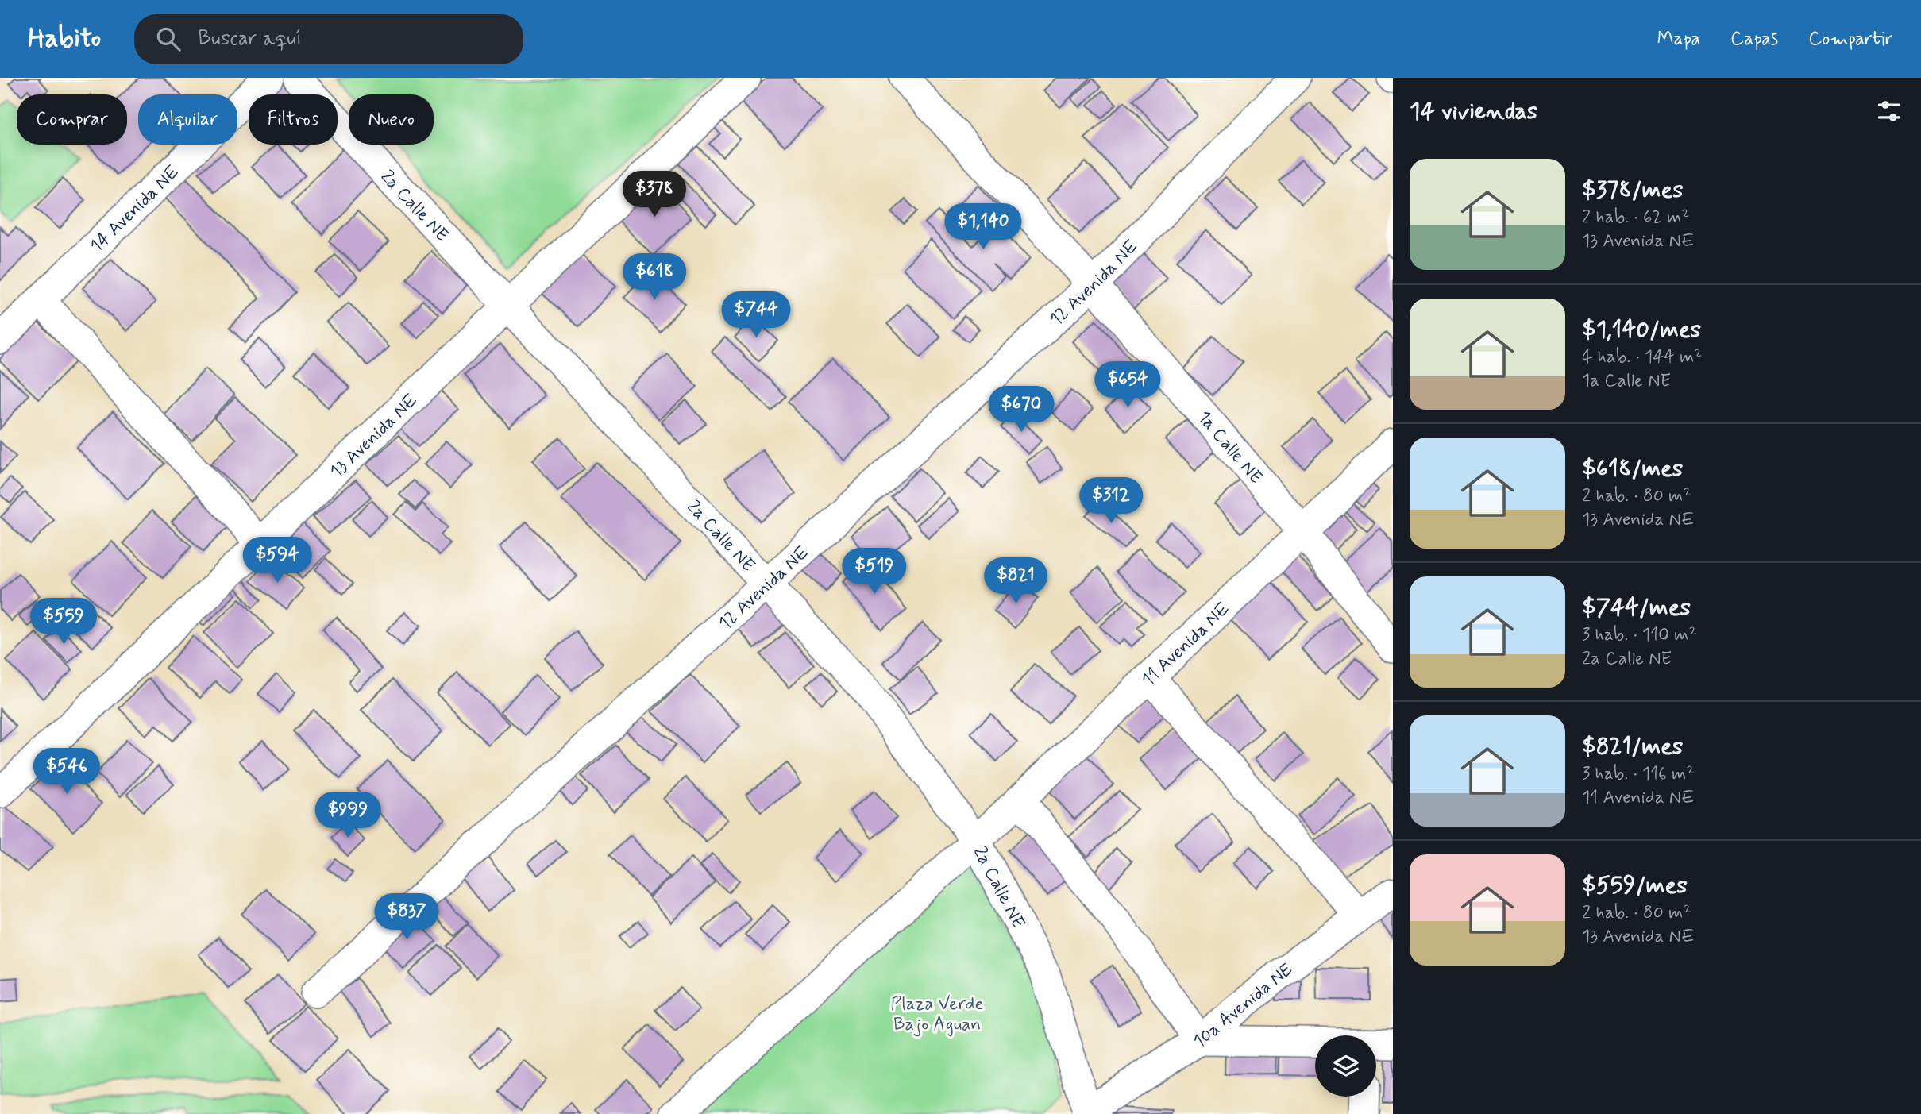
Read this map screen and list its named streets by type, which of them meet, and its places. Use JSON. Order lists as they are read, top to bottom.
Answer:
{
  "streets": {
    "street": [
      "2a Calle NE",
      "14 Avenida NE",
      "12 Avenida NE",
      "13 Avenida NE",
      "1a Calle NE",
      "11 Avenida NE",
      "10a Avenida NE"
    ]
  },
  "crossings": [
    ["2a Calle NE", "12 Avenida NE"],
    ["2a Calle NE", "13 Avenida NE"],
    ["2a Calle NE", "11 Avenida NE"],
    ["2a Calle NE", "10a Avenida NE"],
    ["12 Avenida NE", "1a Calle NE"],
    ["1a Calle NE", "11 Avenida NE"]
  ],
  "parks": ["Plaza Verde Bajo Aguan"],
  "page": {
    "header": "Habito",
    "search": "Buscar aquí",
    "nav": ["Mapa", "Capas", "Compartir"],
    "heading": "14 viviendas",
    "chip": [
      "Comprar",
      "Alquilar",
      "Filtros",
      "Nuevo"
    ],
    "list": [
      {
        "name": "$378/mes",
        "note": "2 hab. · 62 m² · 13 Avenida NE"
      },
      {
        "name": "$1,140/mes",
        "note": "4 hab. · 144 m² · 1a Calle NE"
      },
      {
        "name": "$618/mes",
        "note": "2 hab. · 80 m² · 13 Avenida NE"
      },
      {
        "name": "$744/mes",
        "note": "3 hab. · 110 m² · 2a Calle NE"
      },
      {
        "name": "$821/mes",
        "note": "3 hab. · 116 m² · 11 Avenida NE"
      },
      {
        "name": "$559/mes",
        "note": "2 hab. · 80 m² · 13 Avenida NE"
      }
    ],
    "price": [
      "$378",
      "$1,140",
      "$618",
      "$744",
      "$654",
      "$670",
      "$312",
      "$594",
      "$519",
      "$821",
      "$559",
      "$546",
      "$999",
      "$837"
    ]
  }
}
